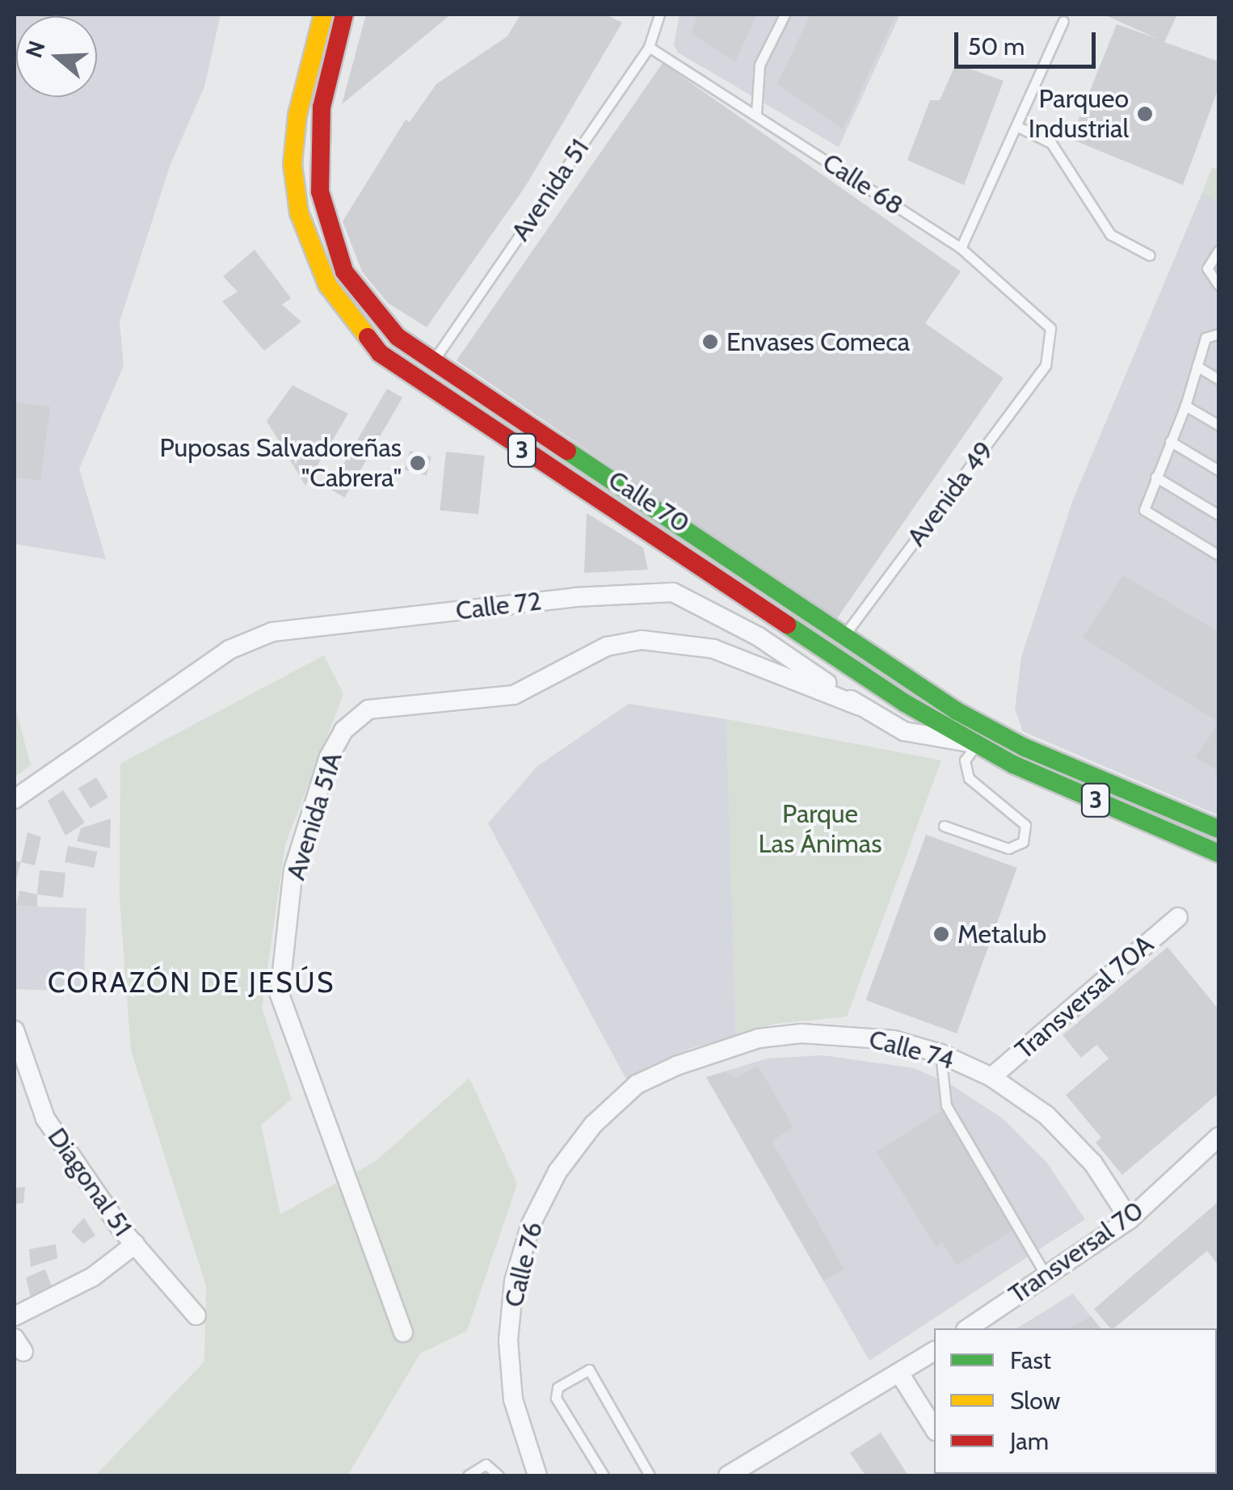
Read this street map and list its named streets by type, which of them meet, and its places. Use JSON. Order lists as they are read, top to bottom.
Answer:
{
  "streets": {
    "main road": ["3", "Calle 70"],
    "street": [
      "Calle 72",
      "Avenida 51A",
      "Transversal 70A",
      "Calle 74",
      "Diagonal 51",
      "Transversal 70",
      "Calle 76"
    ],
    "lane": ["Calle 68", "Avenida 51", "Avenida 49"]
  },
  "crossings": [
    ["Calle 68", "Avenida 51"],
    ["Calle 68", "Avenida 49"],
    ["Avenida 51", "Calle 70"],
    ["Avenida 49", "Calle 70"],
    ["Calle 70", "Calle 72"],
    ["Calle 72", "Avenida 51A"],
    ["Transversal 70A", "Calle 74"],
    ["Calle 74", "Transversal 70"],
    ["Calle 74", "Calle 76"]
  ],
  "districts": ["CORAZÓN DE JESÚS"],
  "parks": ["Parque Las Ánimas"],
  "places": [
    "Parqueo Industrial",
    "Envases Comeca",
    "Puposas Salvadoreñas \"Cabrera\"",
    "Metalub"
  ],
  "legend": ["Fast", "Slow", "Jam"],
  "scale_bar": "50 m",
  "north": "left"
}
